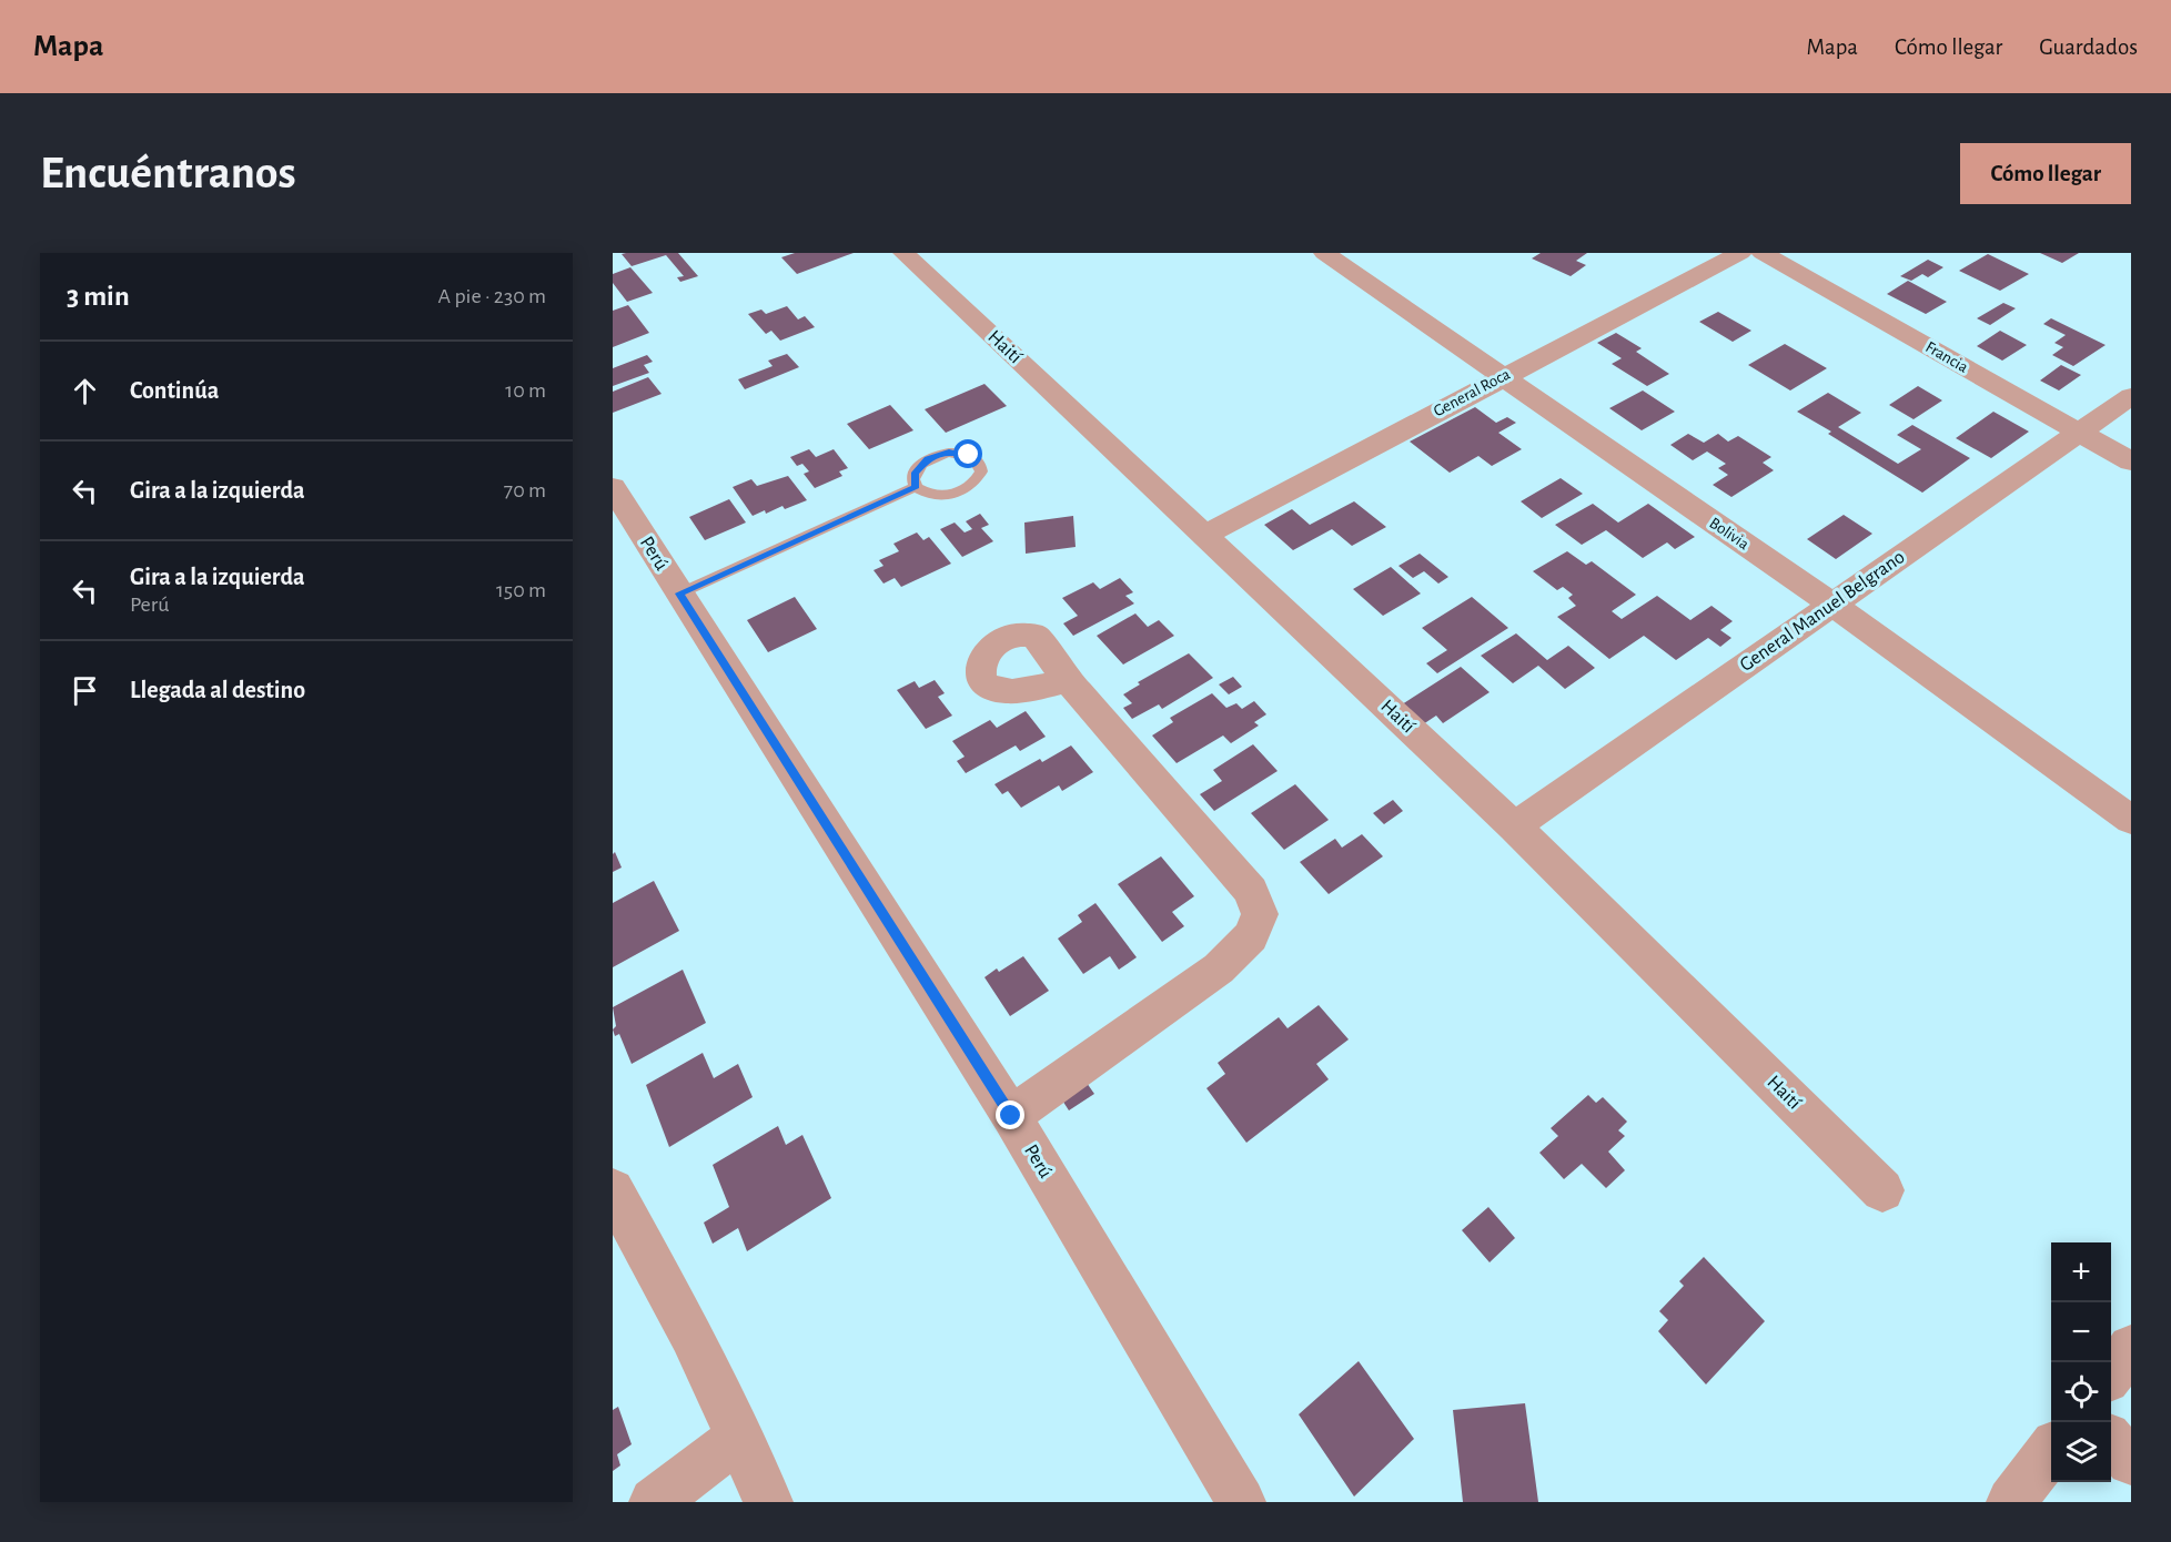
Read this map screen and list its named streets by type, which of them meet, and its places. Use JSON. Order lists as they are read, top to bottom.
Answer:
{
  "streets": {
    "street": [
      "Haití",
      "Francia",
      "General Roca",
      "Bolivia",
      "Perú",
      "General Manuel Belgrano"
    ]
  },
  "crossings": [
    ["Haití", "General Roca"],
    ["Haití", "General Manuel Belgrano"],
    ["Francia", "General Manuel Belgrano"],
    ["General Roca", "Bolivia"],
    ["Bolivia", "General Manuel Belgrano"]
  ],
  "page": {
    "header": "Mapa",
    "nav": ["Mapa", "Cómo llegar", "Guardados"],
    "buttons": "Cómo llegar",
    "title": "Encuéntranos",
    "heading": ["3 min", "A pie · 230 m"],
    "list": [
      ["Continúa", "10 m"],
      ["Gira a la izquierda", "70 m"],
      ["Gira a la izquierda", "Perú", "150 m"],
      "Llegada al destino"
    ],
    "map_buttons": ["+", "−"]
  }
}
